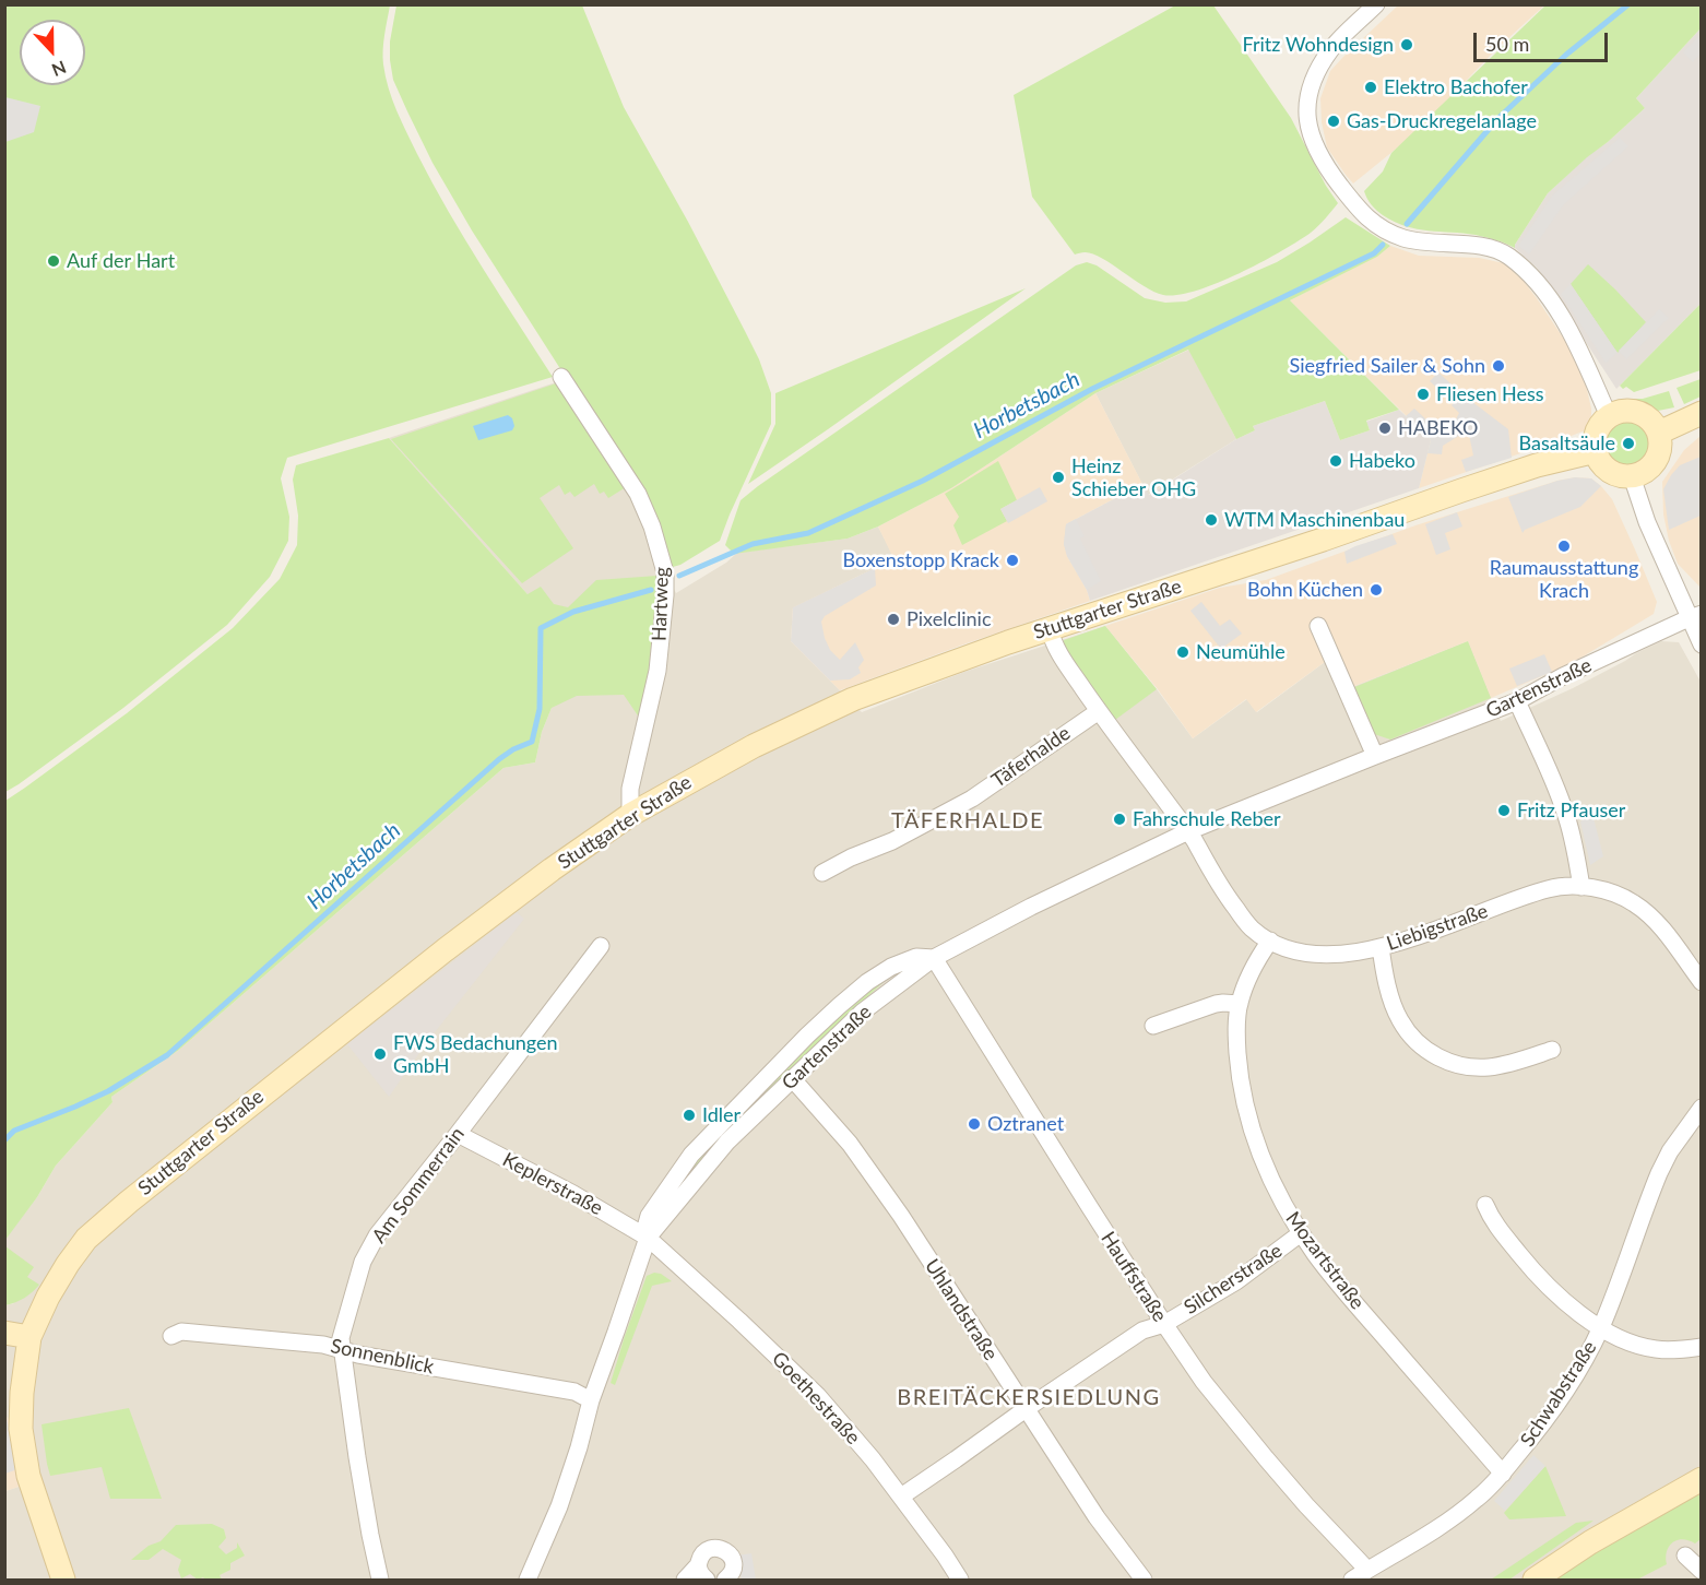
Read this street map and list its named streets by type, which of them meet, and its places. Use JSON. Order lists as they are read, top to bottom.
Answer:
{
  "streets": {
    "street": [
      "Hartweg",
      "Stuttgarter Straße",
      "Gartenstraße",
      "Täferhalde",
      "Liebigstraße",
      "Keplerstraße",
      "Am Sommerrain",
      "Mozartstraße",
      "Hauffstraße",
      "Silcherstraße",
      "Uhlandstraße",
      "Sonnenblick",
      "Schwabstraße",
      "Goethestraße"
    ]
  },
  "crossings": [
    ["Hartweg", "Stuttgarter Straße"],
    ["Gartenstraße", "Liebigstraße"],
    ["Gartenstraße", "Keplerstraße"],
    ["Gartenstraße", "Hauffstraße"],
    ["Gartenstraße", "Uhlandstraße"],
    ["Gartenstraße", "Sonnenblick"],
    ["Gartenstraße", "Goethestraße"],
    ["Liebigstraße", "Mozartstraße"],
    ["Keplerstraße", "Am Sommerrain"],
    ["Keplerstraße", "Goethestraße"],
    ["Am Sommerrain", "Sonnenblick"],
    ["Mozartstraße", "Silcherstraße"],
    ["Mozartstraße", "Schwabstraße"],
    ["Hauffstraße", "Silcherstraße"],
    ["Hauffstraße", "Schwabstraße"],
    ["Silcherstraße", "Uhlandstraße"],
    ["Silcherstraße", "Goethestraße"]
  ],
  "districts": ["TÄFERHALDE", "BREITÄCKERSIEDLUNG"],
  "water": ["Horbetsbach"],
  "places": [
    "Fritz Wohndesign",
    "Elektro Bachofer",
    "Gas-Druckregelanlage",
    "Auf der Hart",
    "Siegfried Sailer & Sohn",
    "Fliesen Hess",
    "HABEKO",
    "Basaltsäule",
    "Habeko",
    "Heinz Schieber OHG",
    "WTM Maschinenbau",
    "Raumausstattung Krach",
    "Boxenstopp Krack",
    "Bohn Küchen",
    "Pixelclinic",
    "Neumühle",
    "Fritz Pfauser",
    "Fahrschule Reber",
    "FWS Bedachungen GmbH",
    "Idler",
    "Oztranet"
  ],
  "scale_bar": "50 m",
  "north": "bottom"
}
